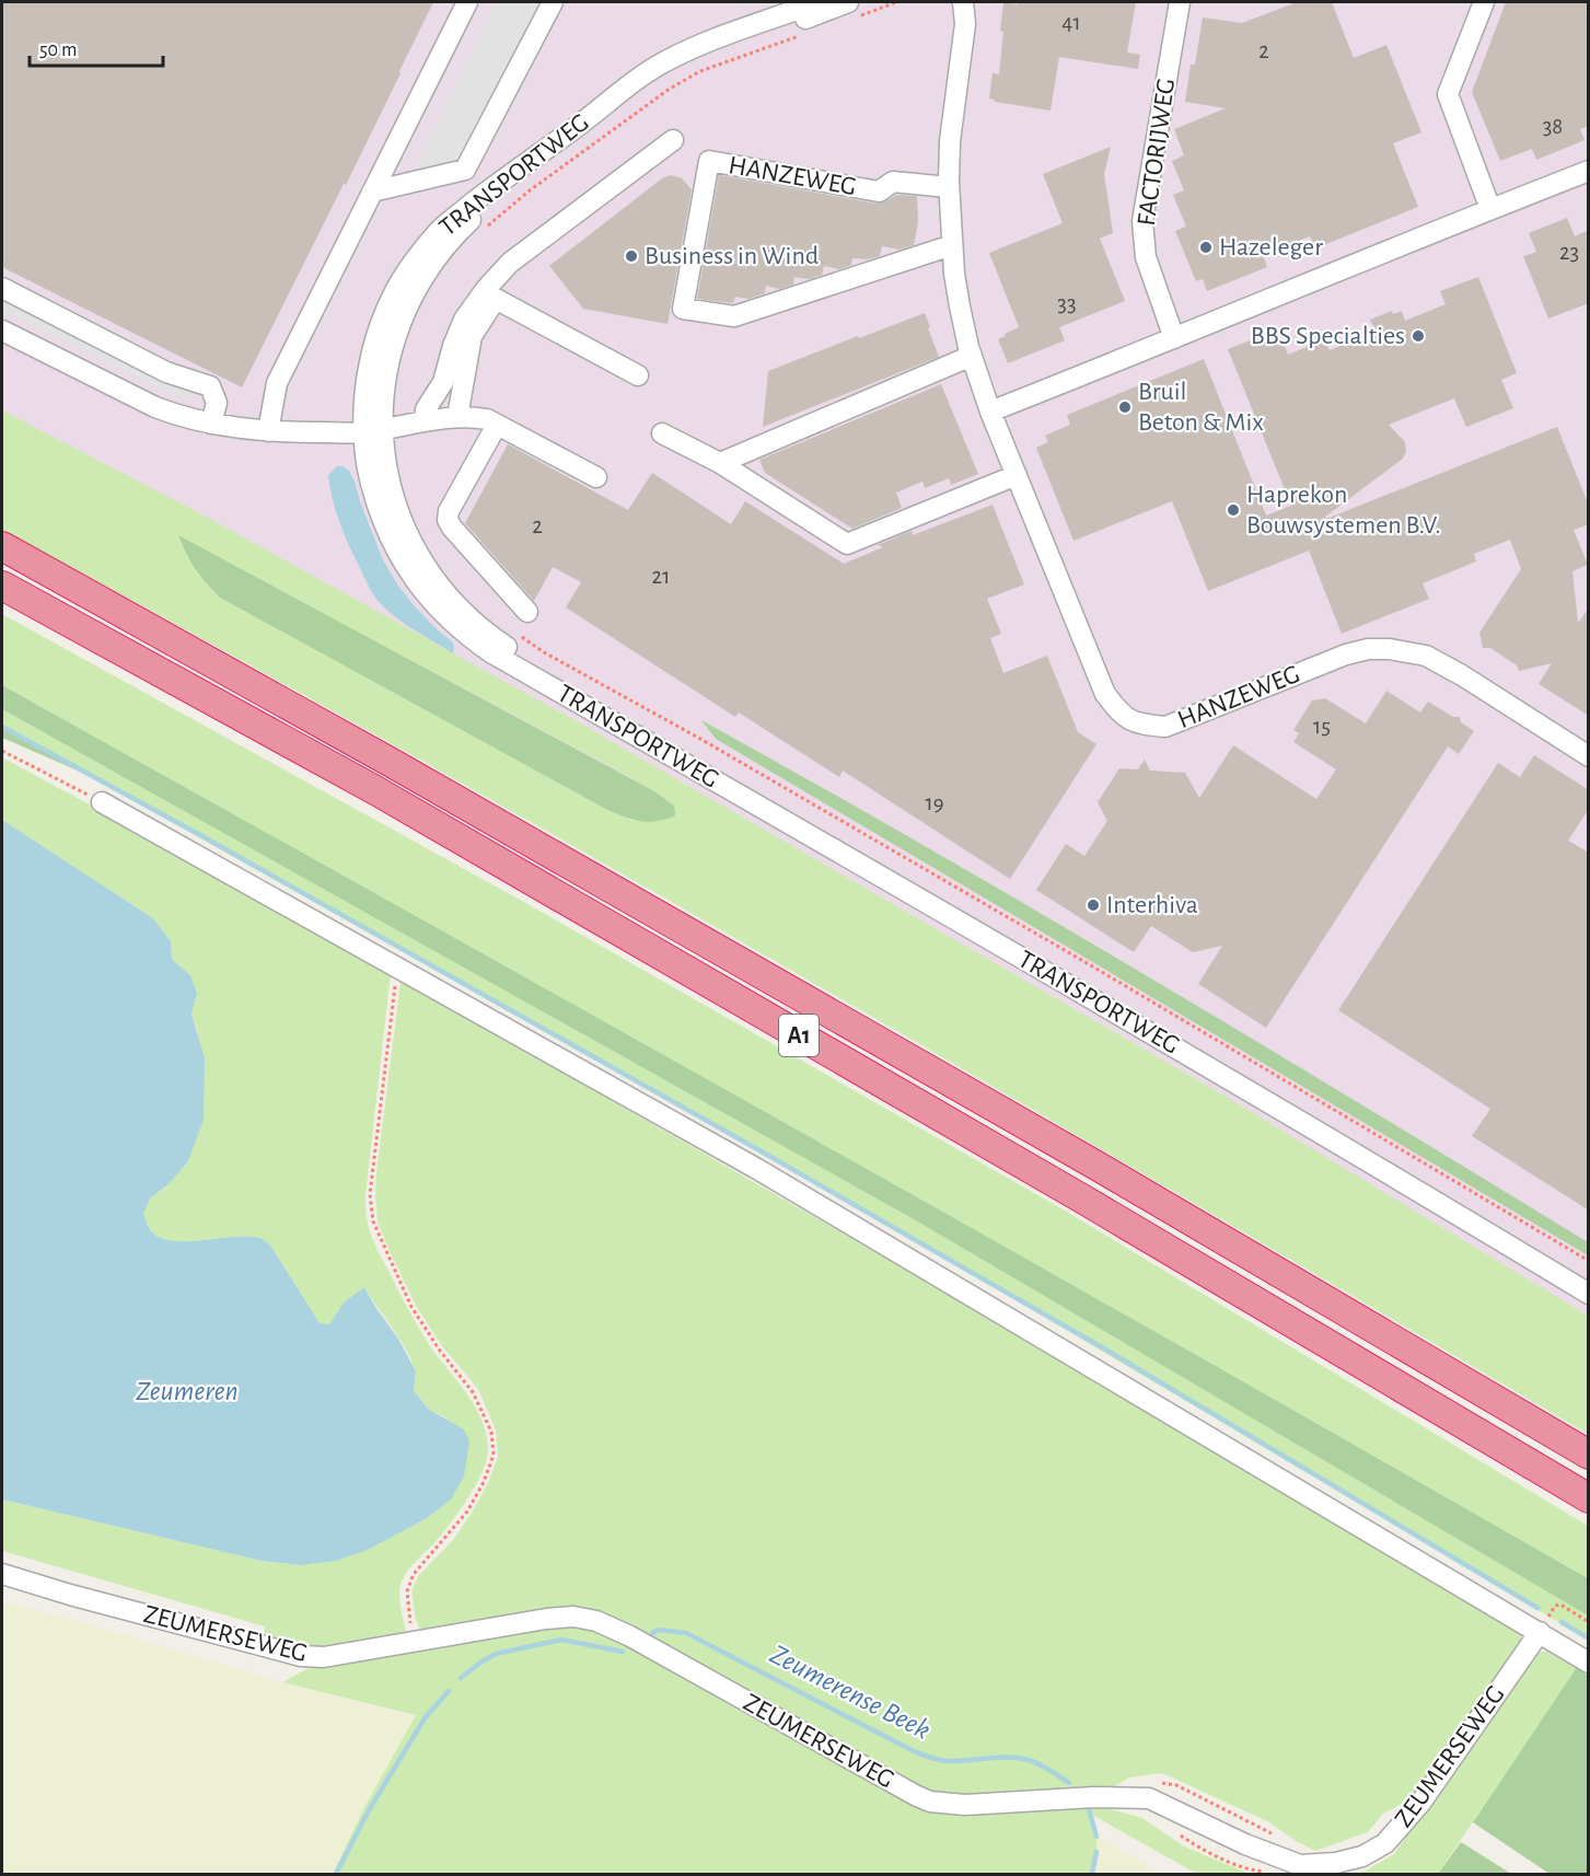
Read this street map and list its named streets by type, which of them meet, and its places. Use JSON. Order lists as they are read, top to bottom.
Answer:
{
  "streets": {
    "highway": ["A1"],
    "street": [
      "FACTORIJWEG",
      "TRANSPORTWEG",
      "HANZEWEG",
      "ZEUMERSEWEG"
    ]
  },
  "water": ["Zeumeren", "Zeumerense Beek"],
  "places": [
    "Hazeleger",
    "Business in Wind",
    "BBS Specialties",
    "Bruil Beton & Mix",
    "Haprekon Bouwsystemen B.V.",
    "Interhiva"
  ],
  "house_numbers": [
    "41",
    "2",
    "38",
    "23",
    "33",
    "2",
    "21",
    "15",
    "19"
  ],
  "scale_bar": "50 m"
}
